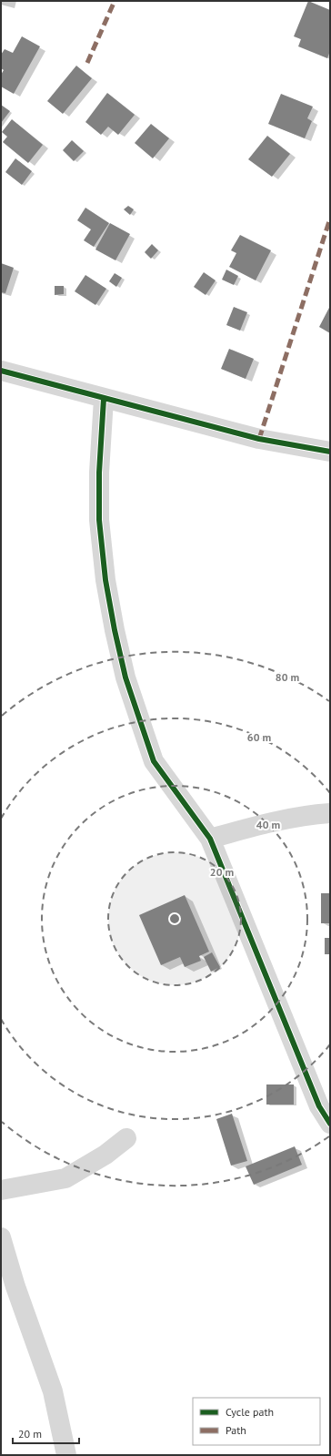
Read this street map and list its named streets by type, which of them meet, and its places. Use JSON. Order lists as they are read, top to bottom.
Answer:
{
  "legend": ["Cycle path", "Path"],
  "scale_bar": "20 m",
  "rings": [
    "80 m",
    "60 m",
    "40 m",
    "20 m"
  ]
}
